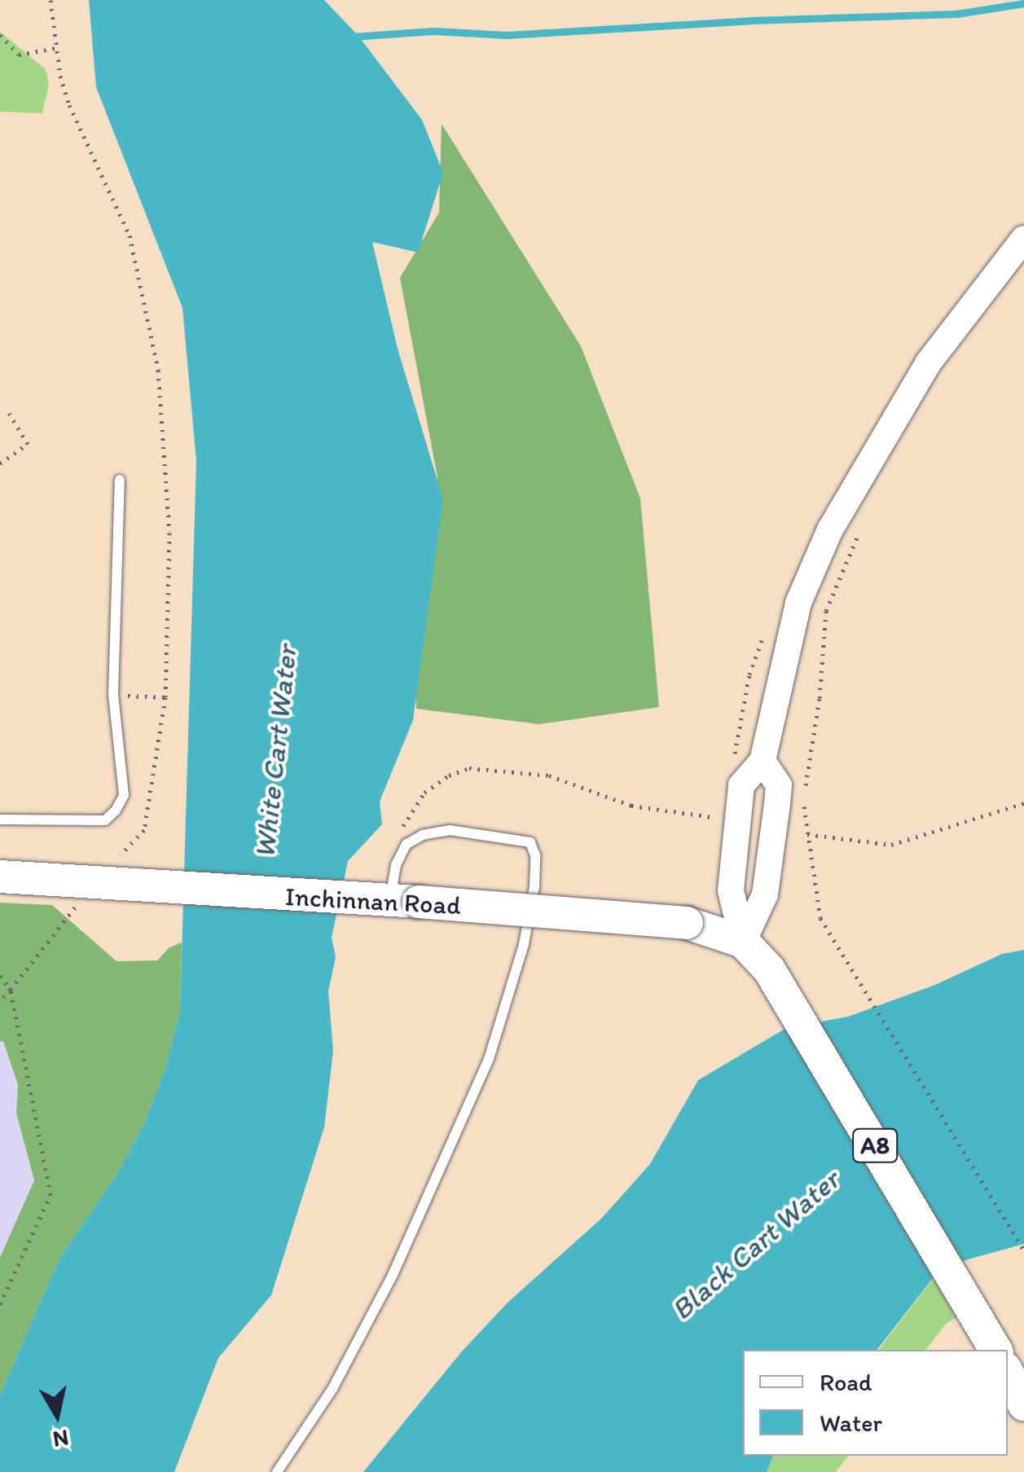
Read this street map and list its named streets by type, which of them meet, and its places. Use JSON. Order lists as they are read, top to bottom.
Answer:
{
  "streets": {
    "main road": ["Inchinnan Road", "A8"]
  },
  "crossings": [
    ["Inchinnan Road", "A8"]
  ],
  "water": ["White Cart Water", "Black Cart Water"],
  "legend": ["Road", "Water"],
  "north": "bottom"
}
